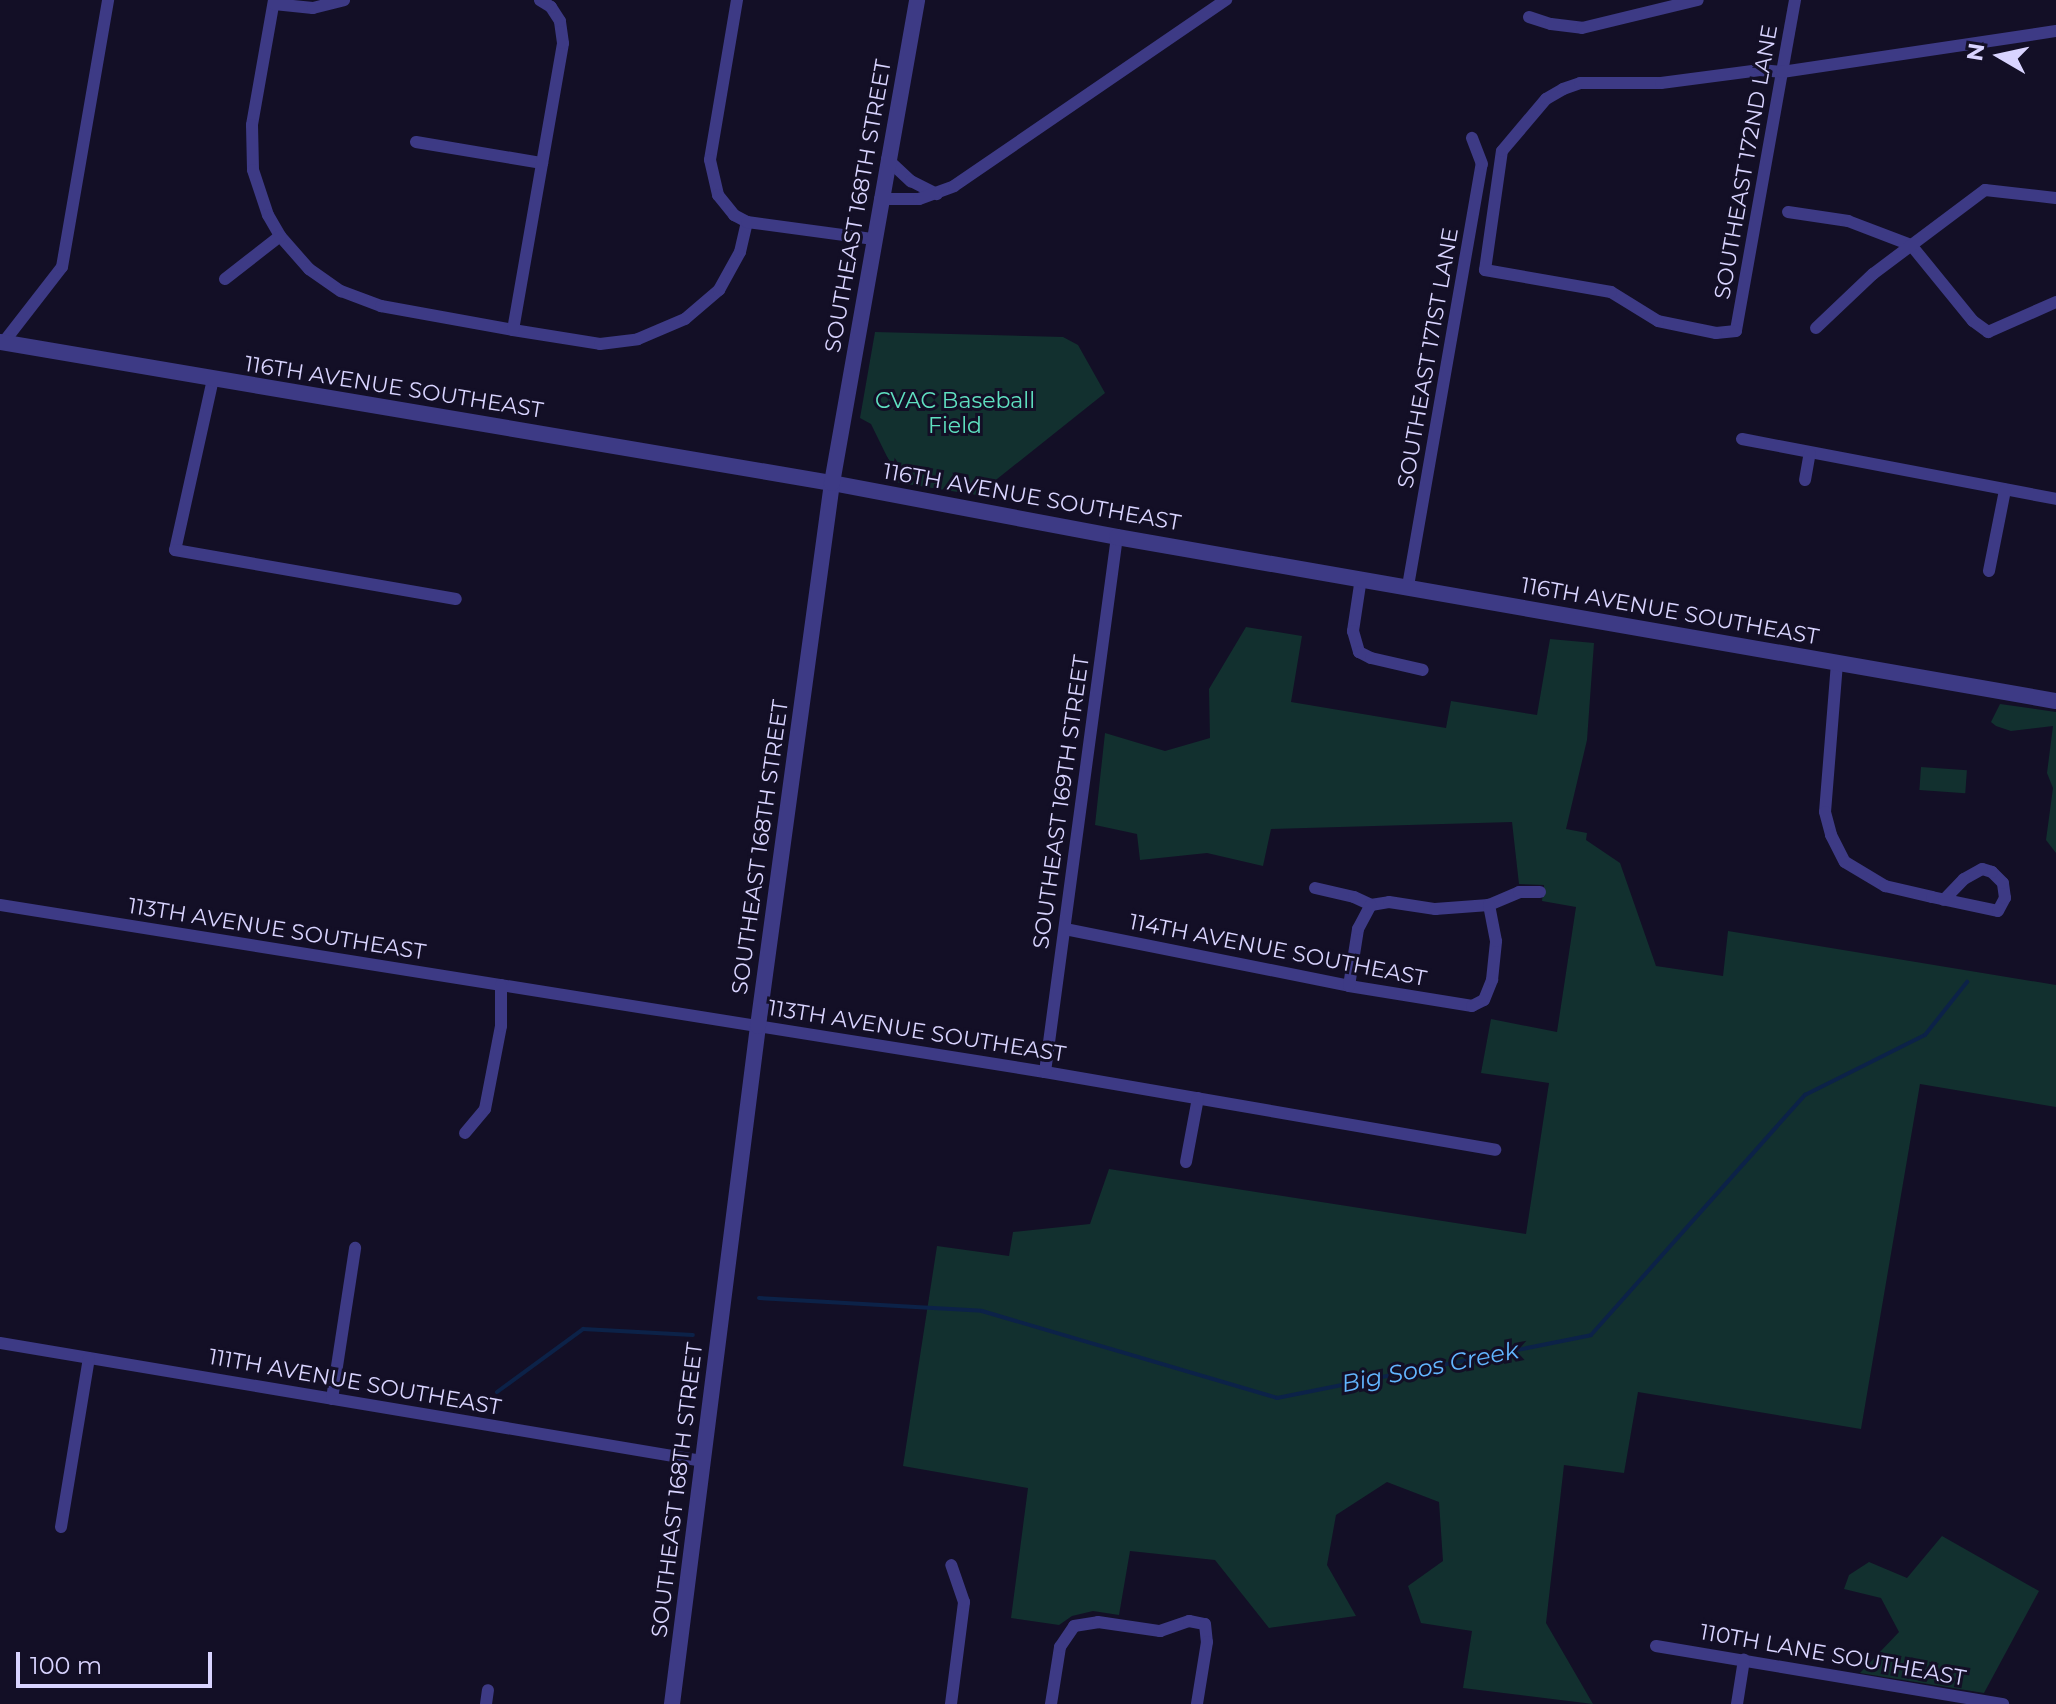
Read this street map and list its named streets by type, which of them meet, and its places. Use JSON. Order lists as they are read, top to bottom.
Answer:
{
  "streets": {
    "street": [
      "SOUTHEAST 172ND LANE",
      "SOUTHEAST 168TH STREET",
      "SOUTHEAST 171ST LANE",
      "116TH AVENUE SOUTHEAST",
      "SOUTHEAST 169TH STREET",
      "113TH AVENUE SOUTHEAST",
      "114TH AVENUE SOUTHEAST",
      "111TH AVENUE SOUTHEAST",
      "110TH LANE SOUTHEAST"
    ]
  },
  "crossings": [
    ["SOUTHEAST 172ND LANE", "SOUTHEAST 171ST LANE"],
    ["SOUTHEAST 168TH STREET", "116TH AVENUE SOUTHEAST"],
    ["SOUTHEAST 168TH STREET", "113TH AVENUE SOUTHEAST"],
    ["SOUTHEAST 168TH STREET", "111TH AVENUE SOUTHEAST"],
    ["SOUTHEAST 171ST LANE", "116TH AVENUE SOUTHEAST"],
    ["116TH AVENUE SOUTHEAST", "SOUTHEAST 169TH STREET"],
    ["SOUTHEAST 169TH STREET", "113TH AVENUE SOUTHEAST"],
    ["SOUTHEAST 169TH STREET", "114TH AVENUE SOUTHEAST"]
  ],
  "water": ["Big Soos Creek"],
  "parks": ["CVAC Baseball Field"],
  "scale_bar": "100 m",
  "north": "left"
}
